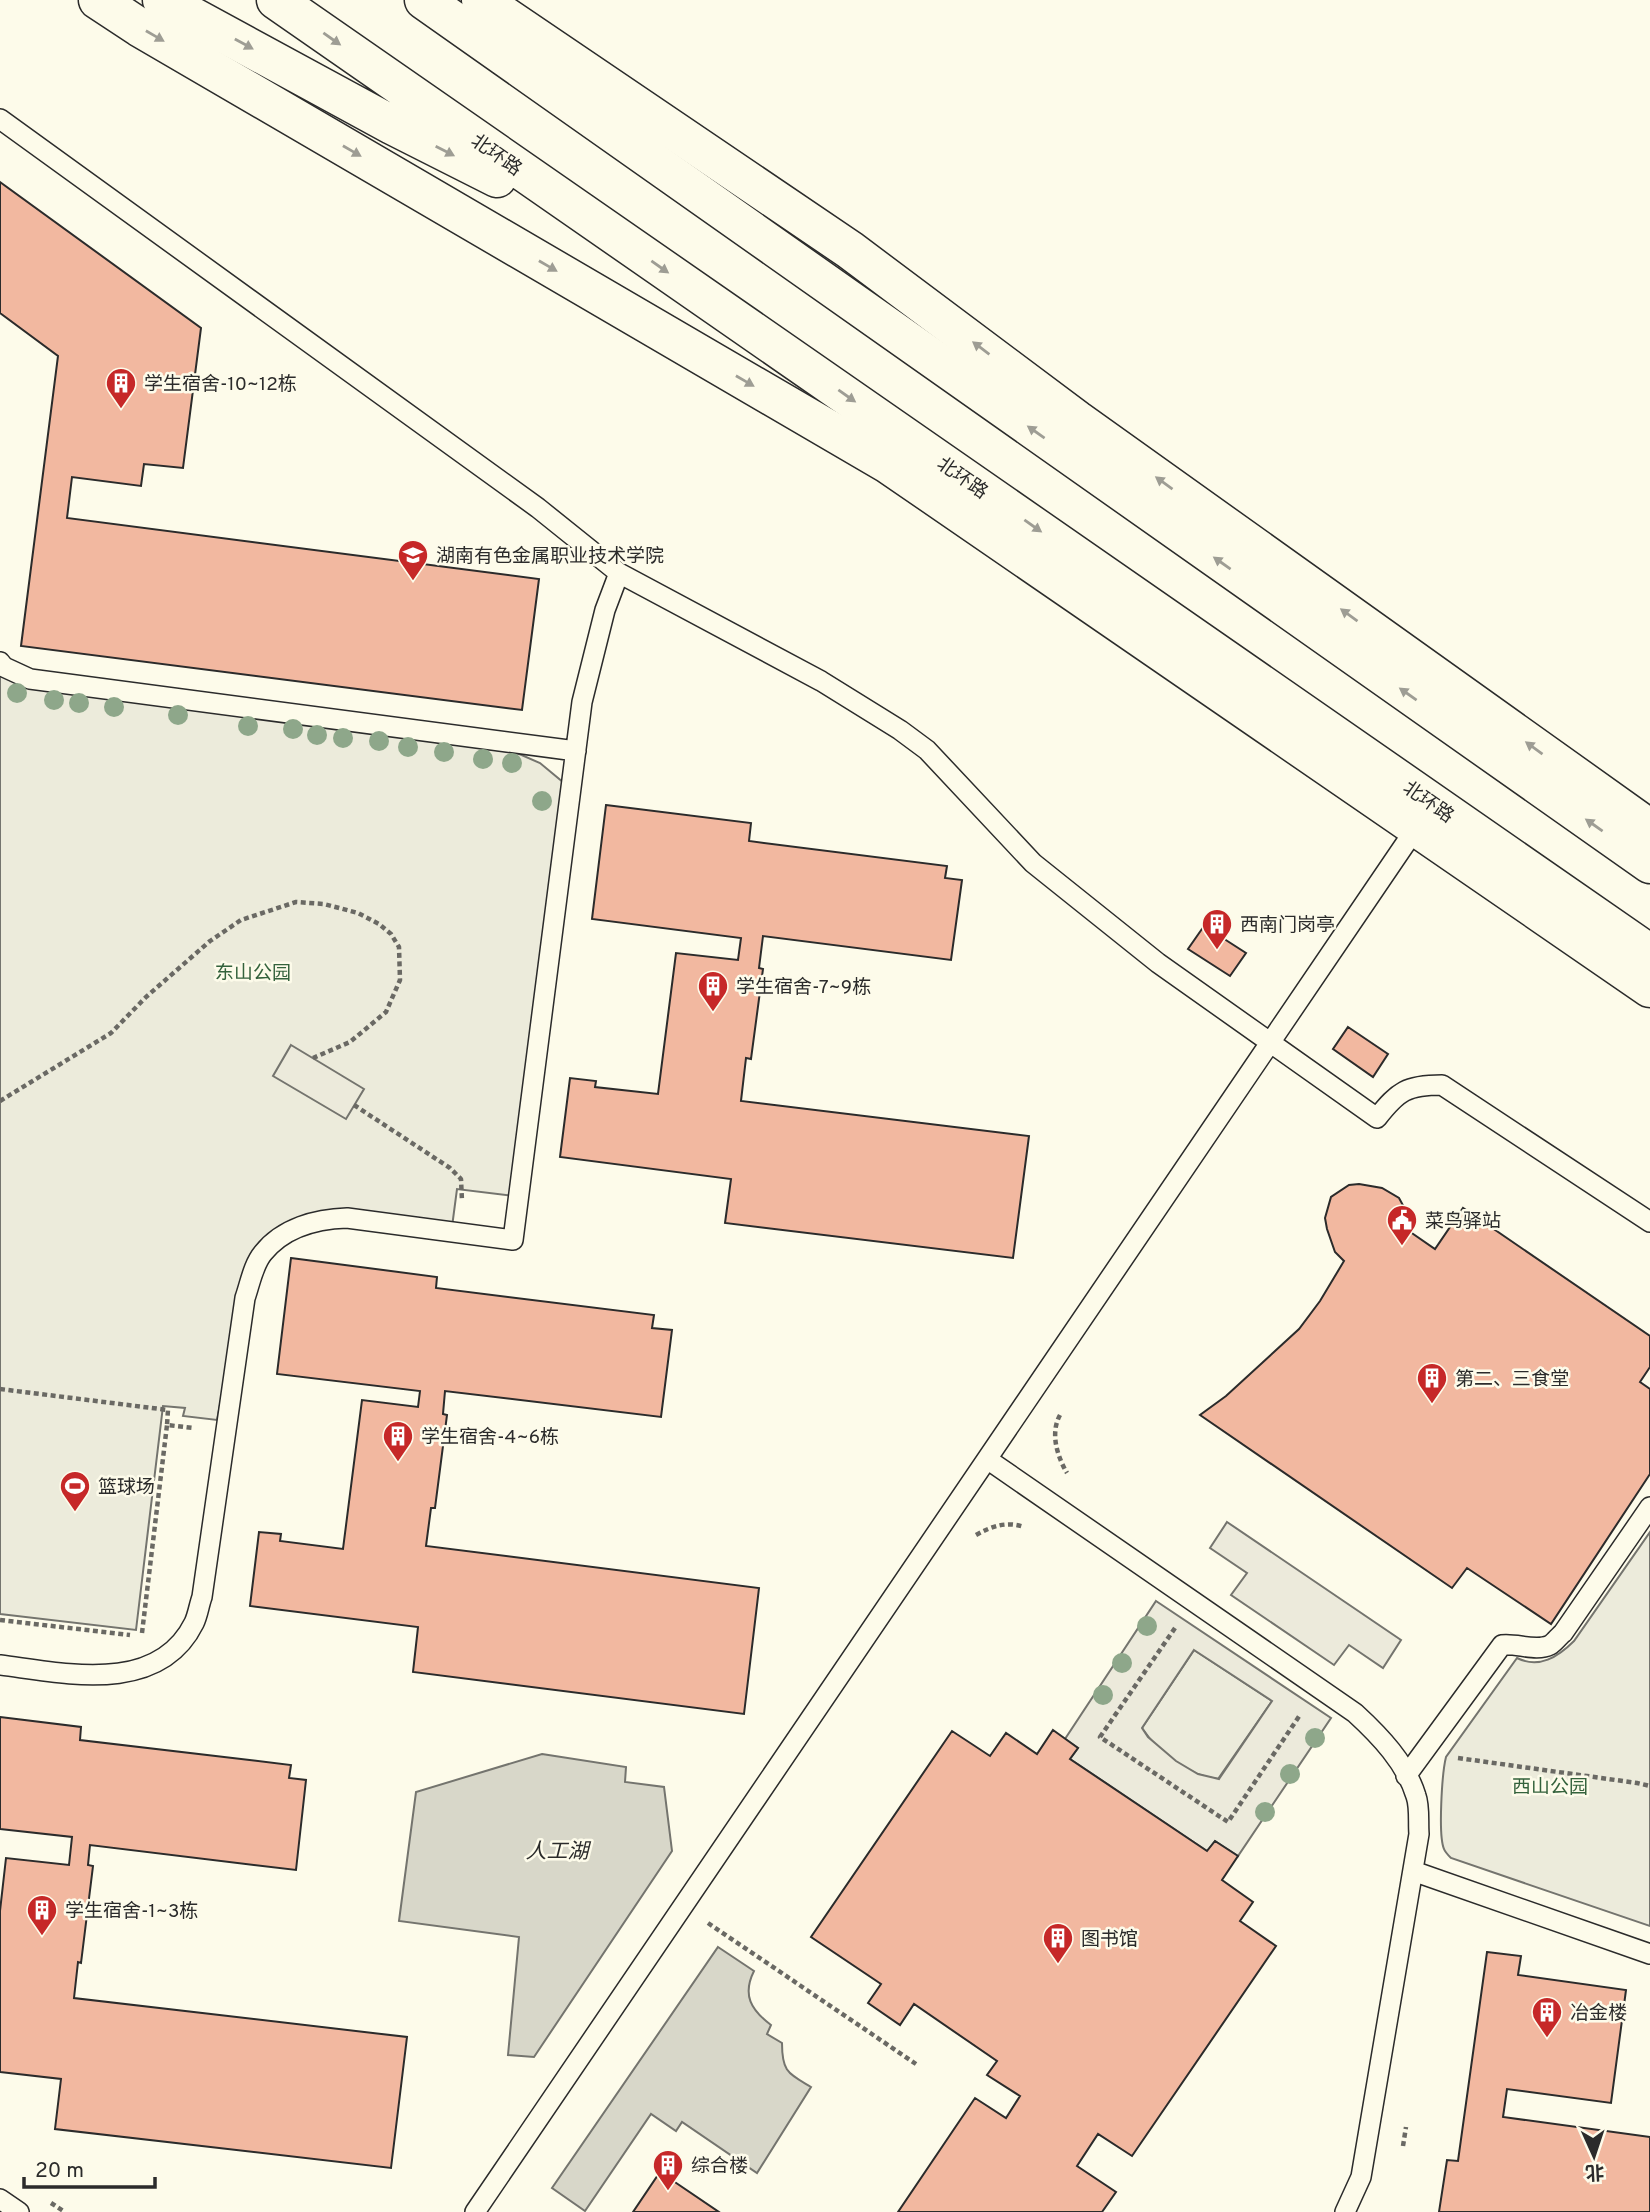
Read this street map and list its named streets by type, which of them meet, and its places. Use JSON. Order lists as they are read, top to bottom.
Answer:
{
  "streets": {
    "main road": ["北环路"]
  },
  "water": ["人工湖"],
  "parks": ["东山公园", "西山公园"],
  "places": {
    "building": [
      "学生宿舍-10~12栋",
      "西南门岗亭",
      "学生宿舍-7~9栋",
      "第二、三食堂",
      "学生宿舍-4~6栋",
      "学生宿舍-1~3栋",
      "图书馆",
      "冶金楼",
      "综合楼"
    ],
    "school or university": ["湖南有色金属职业技术学院"],
    "public building": ["菜鸟驿站"],
    "sports": ["篮球场"]
  },
  "scale_bar": "20 m",
  "north": "bottom"
}
